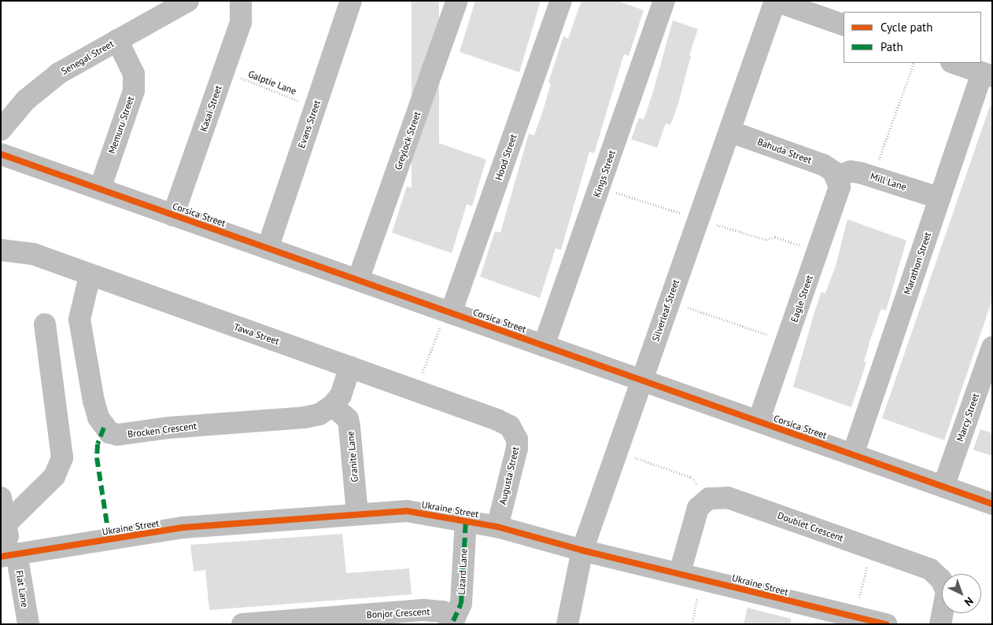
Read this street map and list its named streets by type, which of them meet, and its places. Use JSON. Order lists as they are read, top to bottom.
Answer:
{
  "streets": {
    "street": [
      "Senegal Street",
      "Kasai Street",
      "Evans Street",
      "Memuru Street",
      "Greylock Street",
      "Bahuda Street",
      "Hood Street",
      "Kings Street",
      "Mill Lane",
      "Corsica Street",
      "Marathon Street",
      "Eagle Street",
      "Silverleaf Street",
      "Tawa Street",
      "Marcy Street",
      "Brocken Crescent",
      "Granite Lane",
      "Augusta Street",
      "Ukraine Street",
      "Doublet Crescent",
      "Lizard Lane",
      "Flat Lane",
      "Bonjor Crescent"
    ],
    "path": ["Galptie Lane"]
  },
  "crossings": [
    ["Senegal Street", "Memuru Street"],
    ["Kasai Street", "Corsica Street"],
    ["Evans Street", "Corsica Street"],
    ["Memuru Street", "Corsica Street"],
    ["Greylock Street", "Corsica Street"],
    ["Bahuda Street", "Mill Lane"],
    ["Bahuda Street", "Eagle Street"],
    ["Bahuda Street", "Silverleaf Street"],
    ["Hood Street", "Corsica Street"],
    ["Kings Street", "Corsica Street"],
    ["Mill Lane", "Marathon Street"],
    ["Mill Lane", "Eagle Street"],
    ["Corsica Street", "Marathon Street"],
    ["Corsica Street", "Eagle Street"],
    ["Corsica Street", "Silverleaf Street"],
    ["Corsica Street", "Marcy Street"],
    ["Silverleaf Street", "Ukraine Street"],
    ["Tawa Street", "Brocken Crescent"],
    ["Tawa Street", "Augusta Street"],
    ["Brocken Crescent", "Granite Lane"],
    ["Granite Lane", "Ukraine Street"],
    ["Augusta Street", "Ukraine Street"],
    ["Ukraine Street", "Doublet Crescent"],
    ["Ukraine Street", "Lizard Lane"],
    ["Ukraine Street", "Flat Lane"],
    ["Lizard Lane", "Bonjor Crescent"]
  ],
  "legend": ["Cycle path", "Path"],
  "north": "bottom right"
}
